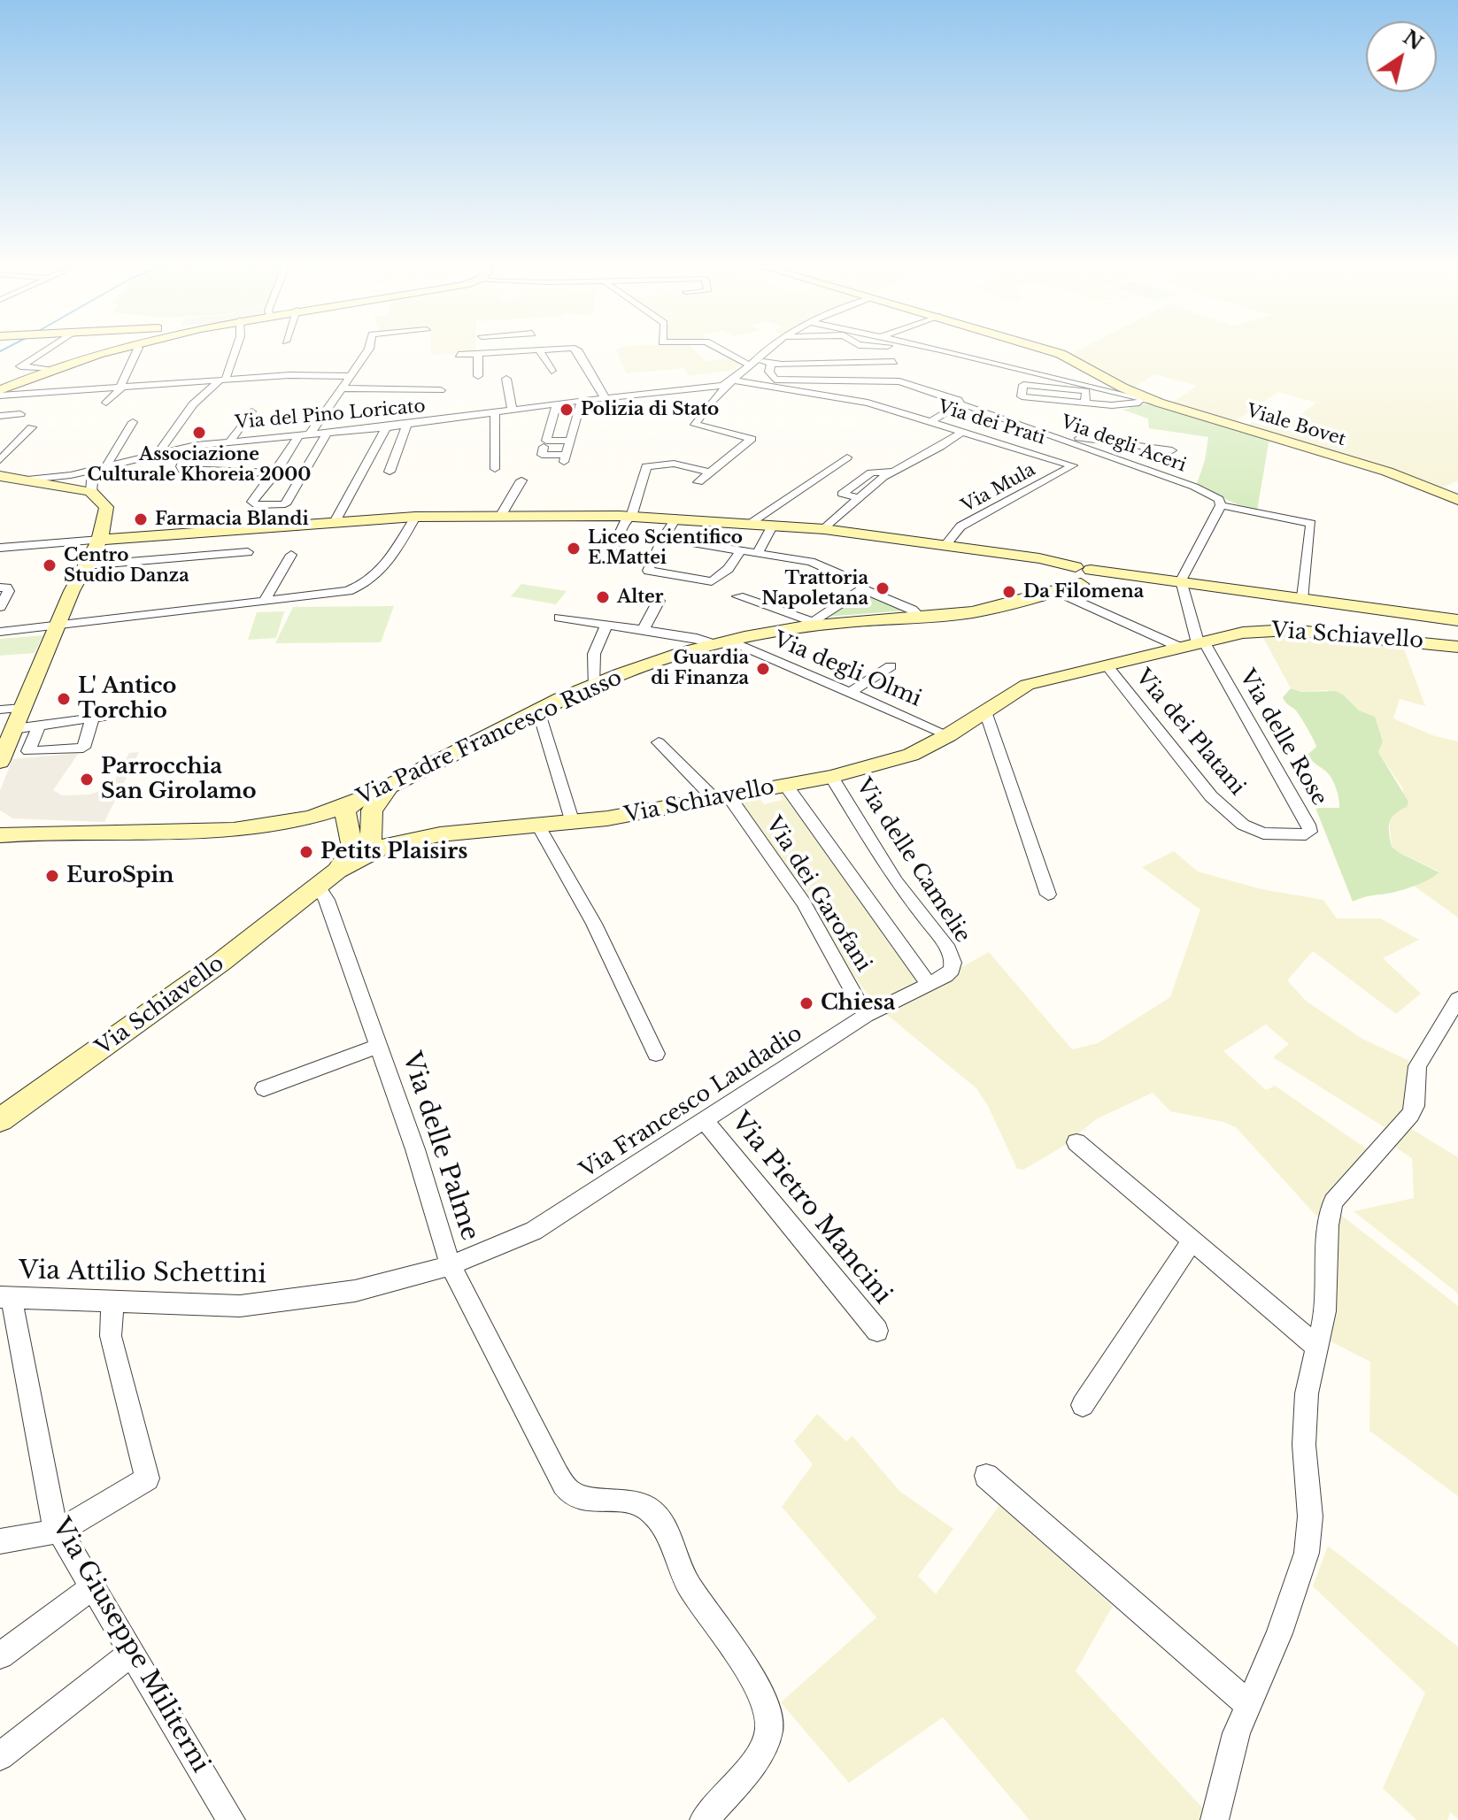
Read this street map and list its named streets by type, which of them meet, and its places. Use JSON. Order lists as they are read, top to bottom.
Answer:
{
  "streets": {
    "street": [
      "Via del Pino Loricato",
      "Via dei Prati",
      "Viale Bovet",
      "Via degli Aceri",
      "Via Mula",
      "Via Schiavello",
      "Via degli Olmi",
      "Via dei Platani",
      "Via Padre Francesco Russo",
      "Via delle Rose",
      "Via delle Camelie",
      "Via dei Garofani",
      "Via Francesco Laudadio",
      "Via delle Palme",
      "Via Pietro Mancini",
      "Via Attilio Schettini",
      "Via Giuseppe Militerni"
    ]
  },
  "crossings": [
    ["Via del Pino Loricato", "Via dei Prati"],
    ["Via dei Prati", "Via Mula"],
    ["Via Schiavello", "Via degli Olmi"],
    ["Via Schiavello", "Via dei Platani"],
    ["Via Schiavello", "Via delle Rose"],
    ["Via Schiavello", "Via delle Camelie"],
    ["Via Schiavello", "Via dei Garofani"],
    ["Via Schiavello", "Via delle Palme"],
    ["Via degli Olmi", "Via Padre Francesco Russo"],
    ["Via dei Platani", "Via delle Rose"],
    ["Via delle Camelie", "Via Francesco Laudadio"],
    ["Via dei Garofani", "Via Francesco Laudadio"],
    ["Via Francesco Laudadio", "Via delle Palme"],
    ["Via Francesco Laudadio", "Via Pietro Mancini"],
    ["Via Francesco Laudadio", "Via Attilio Schettini"],
    ["Via delle Palme", "Via Attilio Schettini"],
    ["Via Attilio Schettini", "Via Giuseppe Militerni"]
  ],
  "places": [
    "Polizia di Stato",
    "Associazione Culturale Khoreia 2000",
    "Farmacia Blandi",
    "Liceo Scientifico E.Mattei",
    "Centro Studio Danza",
    "Trattoria Napoletana",
    "Da Filomena",
    "Alter",
    "Guardia di Finanza",
    "L' Antico Torchio",
    "Parrocchia San Girolamo",
    "Petits Plaisirs",
    "EuroSpin",
    "Chiesa"
  ],
  "north": "top right"
}
